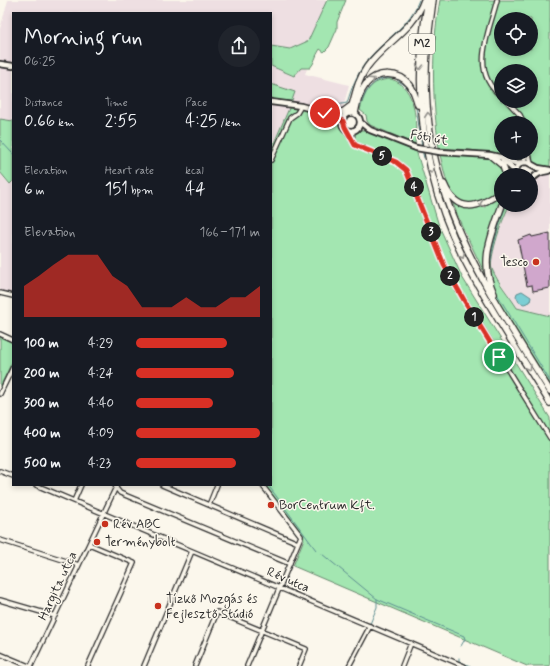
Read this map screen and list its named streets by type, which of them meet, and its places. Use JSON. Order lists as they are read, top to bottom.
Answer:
{
  "streets": {
    "highway": ["M2"],
    "main road": ["Fóti út"],
    "street": ["Rév utca", "Hargita utca"]
  },
  "crossings": [
    ["Rév utca", "Hargita utca"]
  ],
  "places": [
    "Tesco",
    "BorCentrum Kft.",
    "Rév ABC",
    "Terménybolt",
    "Tízkő Mozgás és Fejlesztő Stúdió"
  ],
  "page": {
    "map_buttons": ["+", "−"],
    "heading": ["Morning run", "06:25"],
    "stats": [
      ["Distance", "0.66 km"],
      ["Time", "2:55"],
      ["Pace", "4:25 /km"],
      ["Elevation", "6 m"],
      ["Heart rate", "151 bpm"],
      ["kcal", "44"]
    ],
    "pins": [
      "5",
      "4",
      "3",
      "2",
      "1"
    ],
    "chart": ["Elevation", "166–171 m"],
    "list": [
      {
        "name": "100 m",
        "note": "4:29"
      },
      {
        "name": "200 m",
        "note": "4:24"
      },
      {
        "name": "300 m",
        "note": "4:40"
      },
      {
        "name": "400 m",
        "note": "4:09"
      },
      {
        "name": "500 m",
        "note": "4:23"
      }
    ]
  }
}
